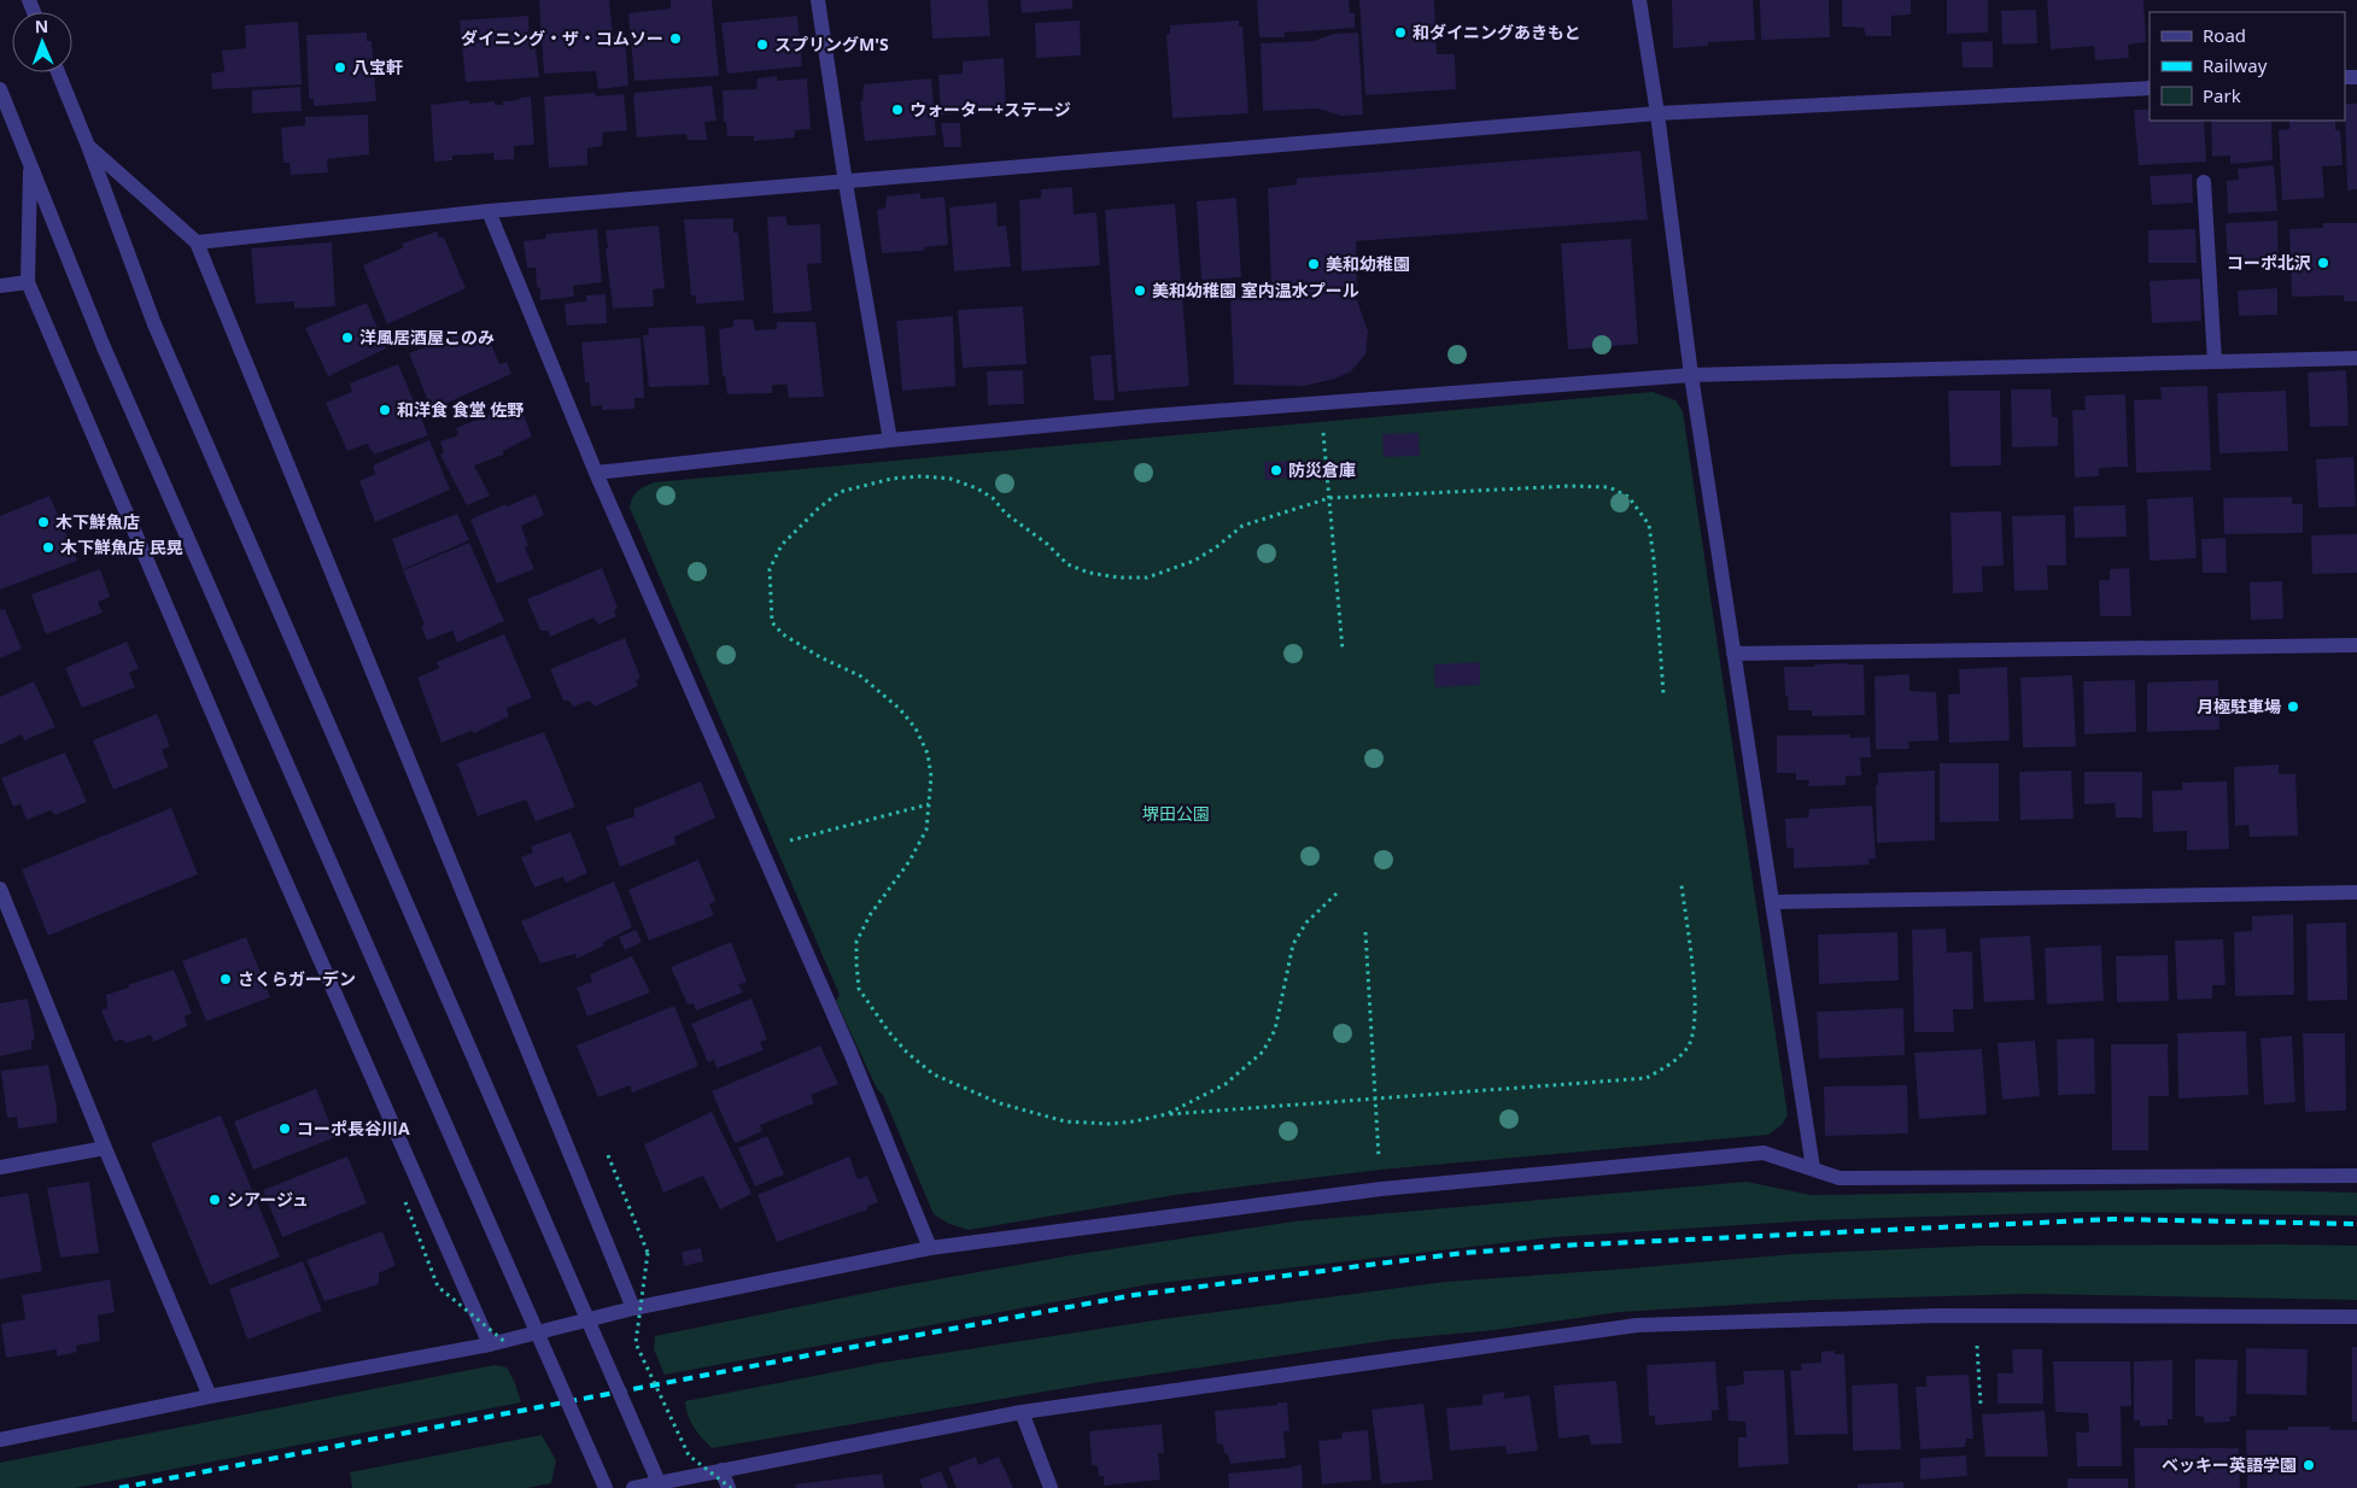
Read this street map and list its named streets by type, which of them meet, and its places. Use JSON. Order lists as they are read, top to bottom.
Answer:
{
  "parks": ["堺田公園"],
  "places": [
    "和ダイニングあきもと",
    "ダイニング・ザ・コムソー",
    "スプリングM'S",
    "八宝軒",
    "ウォーター+ステージ",
    "コーポ北沢",
    "美和幼稚園",
    "美和幼稚園 室内温水プール",
    "洋風居酒屋このみ",
    "和洋食 食堂 佐野",
    "防災倉庫",
    "木下鮮魚店",
    "木下鮮魚店 民晃",
    "月極駐車場",
    "さくらガーデン",
    "コーポ長谷川A",
    "シアージュ",
    "ベッキー英語学園"
  ],
  "legend": ["Road", "Railway", "Park"],
  "north": "top"
}
